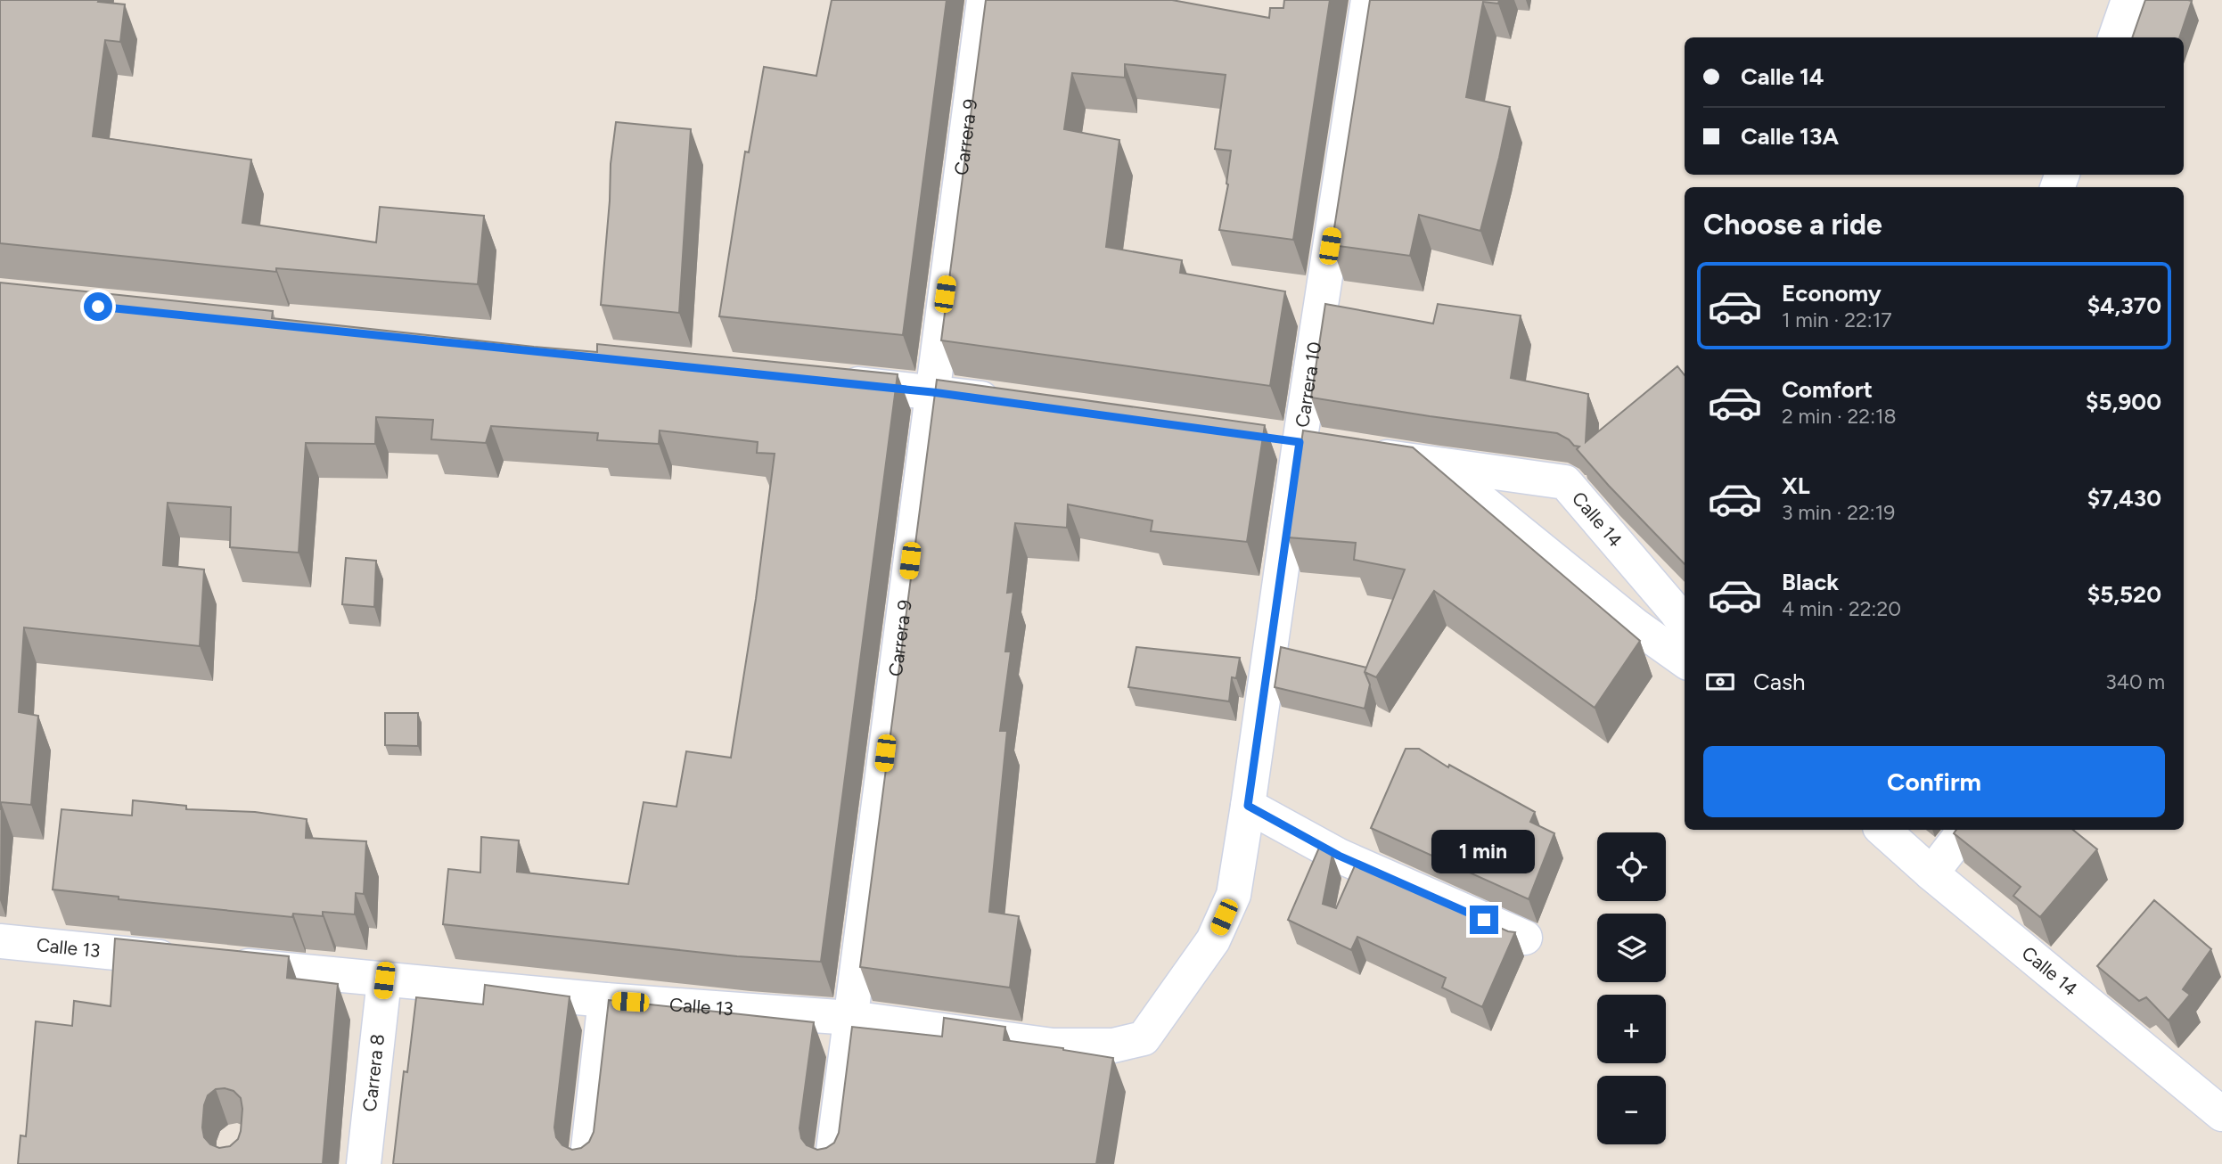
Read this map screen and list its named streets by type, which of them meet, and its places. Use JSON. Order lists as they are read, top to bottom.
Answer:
{
  "streets": {
    "street": [
      "Carrera 9",
      "Carrera 10",
      "Calle 14",
      "Calle 13",
      "Carrera 8"
    ]
  },
  "crossings": [
    ["Carrera 9", "Calle 13"],
    ["Carrera 10", "Calle 14"],
    ["Carrera 10", "Calle 13"],
    ["Calle 13", "Carrera 8"]
  ],
  "page": {
    "banner": ["Calle 14", "Calle 13A"],
    "heading": "Choose a ride",
    "list": [
      {
        "name": "Economy",
        "note": "1 min · 22:17",
        "value": "$4,370"
      },
      {
        "name": "Comfort",
        "note": "2 min · 22:18",
        "value": "$5,900"
      },
      {
        "name": "XL",
        "note": "3 min · 22:19",
        "value": "$7,430"
      },
      {
        "name": "Black",
        "note": "4 min · 22:20",
        "value": "$5,520"
      }
    ],
    "pay": ["Cash", "340 m"],
    "buttons": "Confirm",
    "bubble": "1 min",
    "map_buttons": ["+", "−"]
  }
}
